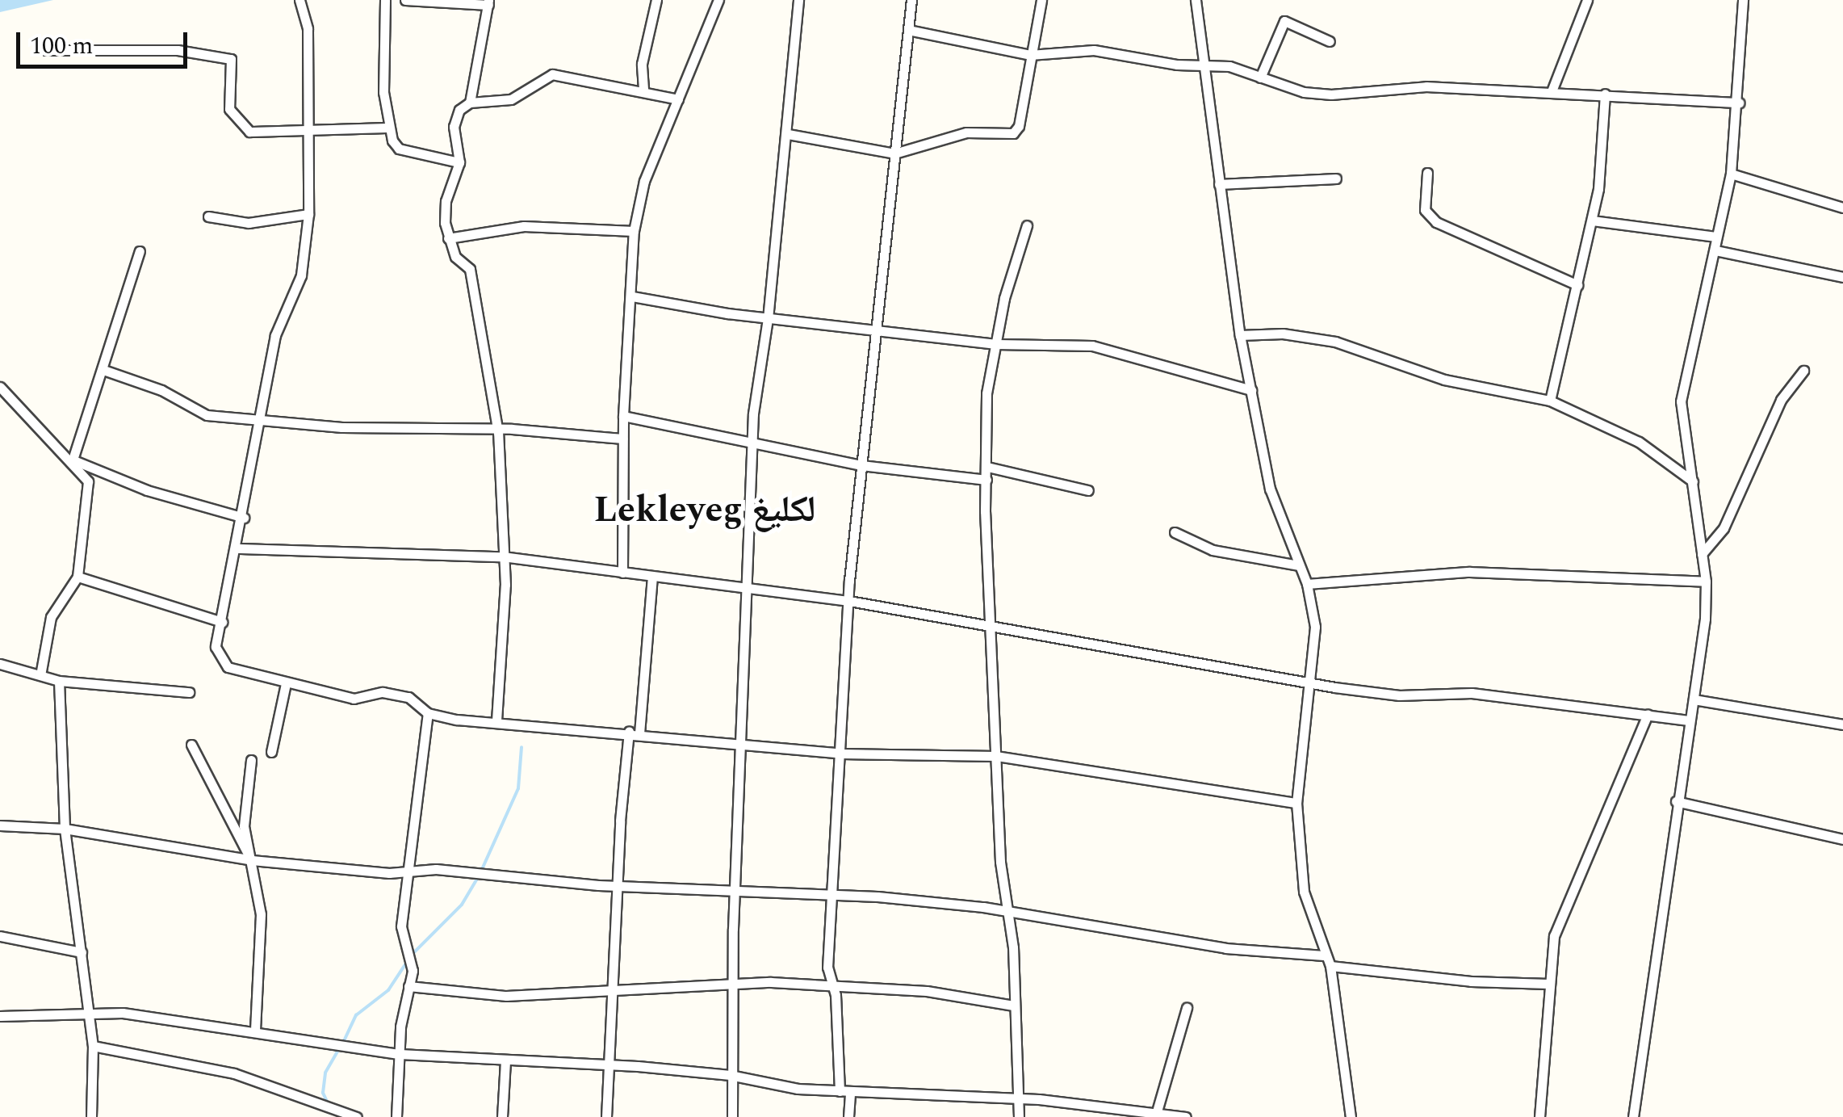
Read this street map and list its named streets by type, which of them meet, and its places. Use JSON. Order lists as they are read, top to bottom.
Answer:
{
  "districts": ["Lekleyeg لكليغ"],
  "scale_bar": "100 m"
}
